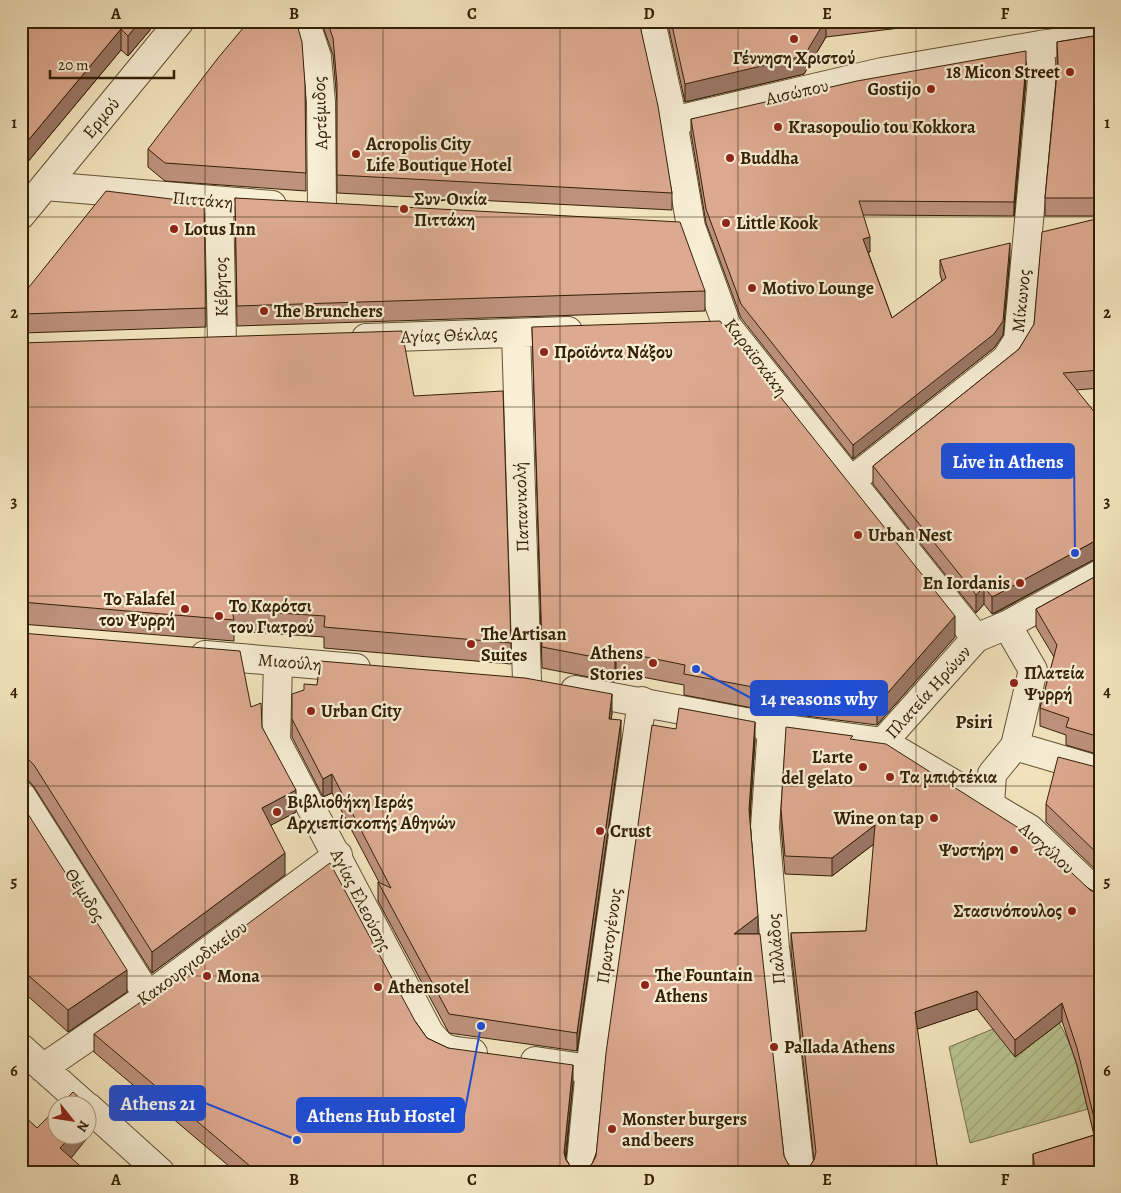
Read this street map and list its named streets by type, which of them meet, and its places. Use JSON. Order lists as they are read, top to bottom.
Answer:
{
  "streets": {
    "street": [
      "Αισώπου",
      "Αρτέμιδος",
      "Ερμού",
      "Πιττάκη",
      "Κέβητος",
      "Μίκωνος",
      "Αγίας Θέκλας",
      "Καραϊσκάκη",
      "Παπανικολή",
      "Μιαούλη",
      "Πλατεία Ηρώων",
      "Αισχύλου",
      "Θέμιδος",
      "Αγίας Ελεούσης",
      "Πρωτογένους",
      "Παλλάδος",
      "Κακουργιοδικείου"
    ]
  },
  "crossings": [
    ["Αισώπου", "Μίκωνος"],
    ["Αισώπου", "Καραϊσκάκη"],
    ["Αρτέμιδος", "Πιττάκη"],
    ["Ερμού", "Πιττάκη"],
    ["Πιττάκη", "Κέβητος"],
    ["Μίκωνος", "Καραϊσκάκη"],
    ["Αγίας Θέκλας", "Παπανικολή"],
    ["Καραϊσκάκη", "Πλατεία Ηρώων"],
    ["Παπανικολή", "Πρωτογένους"],
    ["Μιαούλη", "Αγίας Ελεούσης"],
    ["Πλατεία Ηρώων", "Αισχύλου"],
    ["Θέμιδος", "Κακουργιοδικείου"],
    ["Αγίας Ελεούσης", "Πρωτογένους"],
    ["Αγίας Ελεούσης", "Κακουργιοδικείου"]
  ],
  "districts": ["Psiri"],
  "places": [
    "Γέννηση Χριστού",
    "18 Micon Street",
    "Gostijo",
    "Krasopoulio tou Kokkora",
    "Acropolis City Life Boutique Hotel",
    "Buddha",
    "Συν-Οικία Πιττάκη",
    "Little Kook",
    "Lotus Inn",
    "Motivo Lounge",
    "The Brunchers",
    "Προϊόντα Νάξου",
    "Urban Nest",
    "Live in Athens",
    "En Iordanis",
    "Το Falafel του Ψυρρή",
    "Το Καρότσι του Γιατρού",
    "The Artisan Suites",
    "Athens Stories",
    "14 reasons why",
    "Πλατεία Ψυρρή",
    "Urban City",
    "L'arte del gelato",
    "Τα μπιφτέκια",
    "Βιβλιοθήκη Ιεράς Αρχιεπίσκοπής Αθηνών",
    "Wine on tap",
    "Crust",
    "Ψυστήρη",
    "Στασινόπουλος",
    "Mona",
    "The Fountain Athens",
    "Athensotel",
    "Athens Hub Hostel",
    "Pallada Athens",
    "Monster burgers and beers",
    "Athens 21"
  ],
  "scale_bar": "20 m",
  "north": "bottom right",
  "grid": {
    "columns": [
      "A",
      "B",
      "C",
      "D",
      "E",
      "F"
    ],
    "rows": [
      "1",
      "2",
      "3",
      "4",
      "5",
      "6"
    ]
  }
}
